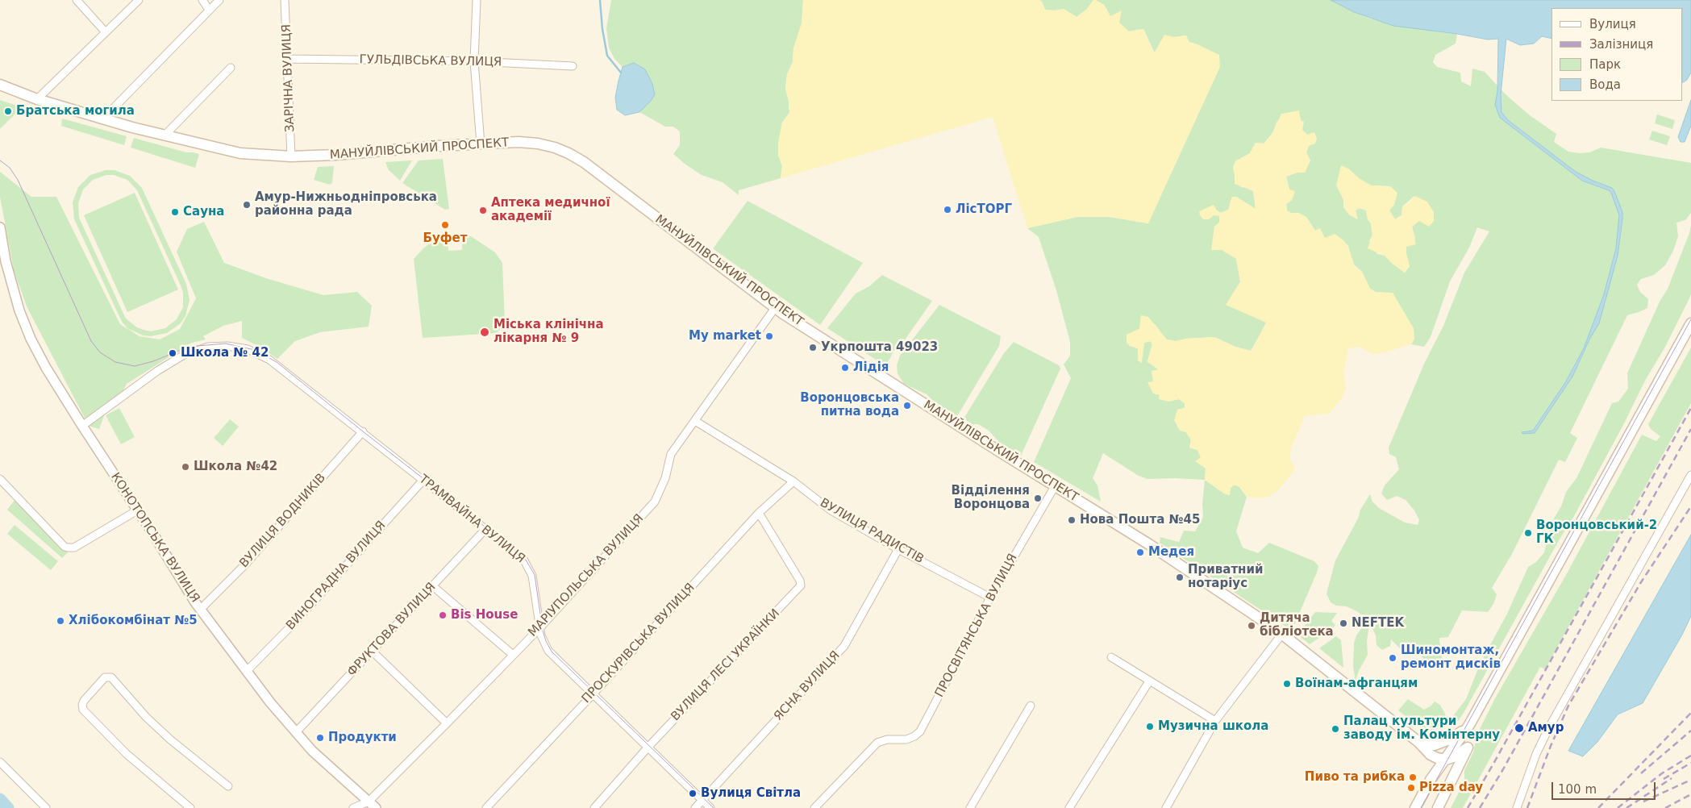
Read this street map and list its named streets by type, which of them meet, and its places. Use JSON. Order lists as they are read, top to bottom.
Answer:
{
  "streets": {
    "main road": ["МАНУЙЛІВСЬКИЙ ПРОСПЕКТ"],
    "street": [
      "ГУЛЬДІВСЬКА ВУЛИЦЯ",
      "ЗАРІЧНА ВУЛИЦЯ",
      "ТРАМВАЙНА ВУЛИЦЯ",
      "ВУЛИЦЯ ВОДНИКІВ",
      "ВУЛИЦЯ РАДИСТІВ",
      "КОНОТОПСЬКА ВУЛИЦЯ",
      "ВИНОГРАДНА ВУЛИЦЯ",
      "МАРІУПОЛЬСЬКА ВУЛИЦЯ",
      "ПРОСВІТЯНСЬКА ВУЛИЦЯ",
      "ФРУКТОВА ВУЛИЦЯ",
      "ПРОСКУРІВСЬКА ВУЛИЦЯ",
      "ВУЛИЦЯ ЛЕСІ УКРАЇНКИ",
      "ЯСНА ВУЛИЦЯ"
    ]
  },
  "crossings": [
    ["ГУЛЬДІВСЬКА ВУЛИЦЯ", "ЗАРІЧНА ВУЛИЦЯ"],
    ["ЗАРІЧНА ВУЛИЦЯ", "МАНУЙЛІВСЬКИЙ ПРОСПЕКТ"],
    ["МАНУЙЛІВСЬКИЙ ПРОСПЕКТ", "МАРІУПОЛЬСЬКА ВУЛИЦЯ"],
    ["МАНУЙЛІВСЬКИЙ ПРОСПЕКТ", "ПРОСВІТЯНСЬКА ВУЛИЦЯ"],
    ["ТРАМВАЙНА ВУЛИЦЯ", "ВУЛИЦЯ ВОДНИКІВ"],
    ["ТРАМВАЙНА ВУЛИЦЯ", "КОНОТОПСЬКА ВУЛИЦЯ"],
    ["ТРАМВАЙНА ВУЛИЦЯ", "ВИНОГРАДНА ВУЛИЦЯ"],
    ["ТРАМВАЙНА ВУЛИЦЯ", "МАРІУПОЛЬСЬКА ВУЛИЦЯ"],
    ["ТРАМВАЙНА ВУЛИЦЯ", "ФРУКТОВА ВУЛИЦЯ"],
    ["ТРАМВАЙНА ВУЛИЦЯ", "ПРОСКУРІВСЬКА ВУЛИЦЯ"],
    ["ТРАМВАЙНА ВУЛИЦЯ", "ВУЛИЦЯ ЛЕСІ УКРАЇНКИ"],
    ["ТРАМВАЙНА ВУЛИЦЯ", "ЯСНА ВУЛИЦЯ"],
    ["ВУЛИЦЯ ВОДНИКІВ", "КОНОТОПСЬКА ВУЛИЦЯ"],
    ["ВУЛИЦЯ РАДИСТІВ", "МАРІУПОЛЬСЬКА ВУЛИЦЯ"],
    ["ВУЛИЦЯ РАДИСТІВ", "ПРОСВІТЯНСЬКА ВУЛИЦЯ"],
    ["ВУЛИЦЯ РАДИСТІВ", "ПРОСКУРІВСЬКА ВУЛИЦЯ"],
    ["ВУЛИЦЯ РАДИСТІВ", "ЯСНА ВУЛИЦЯ"],
    ["КОНОТОПСЬКА ВУЛИЦЯ", "ВИНОГРАДНА ВУЛИЦЯ"],
    ["КОНОТОПСЬКА ВУЛИЦЯ", "МАРІУПОЛЬСЬКА ВУЛИЦЯ"],
    ["КОНОТОПСЬКА ВУЛИЦЯ", "ФРУКТОВА ВУЛИЦЯ"],
    ["ПРОСКУРІВСЬКА ВУЛИЦЯ", "ВУЛИЦЯ ЛЕСІ УКРАЇНКИ"]
  ],
  "places": [
    "Братська могила",
    "Амур-Нижньодніпровська районна рада",
    "ЛісТОРГ",
    "Аптека медичної академії",
    "Сауна",
    "Буфет",
    "Міська клінічна лікарня № 9",
    "My market",
    "Укрпошта 49023",
    "Школа № 42",
    "Лідія",
    "Воронцовська питна вода",
    "Школа №42",
    "Відділення Воронцова",
    "Нова Пошта №45",
    "Воронцовський-2 ГК",
    "Медея",
    "Приватний нотаріус",
    "Bis House",
    "Хлібокомбінат №5",
    "NEFTEK",
    "Дитяча бібліотека",
    "Шиномонтаж, ремонт дисків",
    "Воїнам-афганцям",
    "Музична школа",
    "Амур",
    "Палац культури заводу ім. Комінтерну",
    "Продукти",
    "Пиво та рибка",
    "Pizza day",
    "Вулиця Світла"
  ],
  "legend": [
    "Вулиця",
    "Залізниця",
    "Парк",
    "Вода"
  ],
  "scale_bar": "100 m"
}
